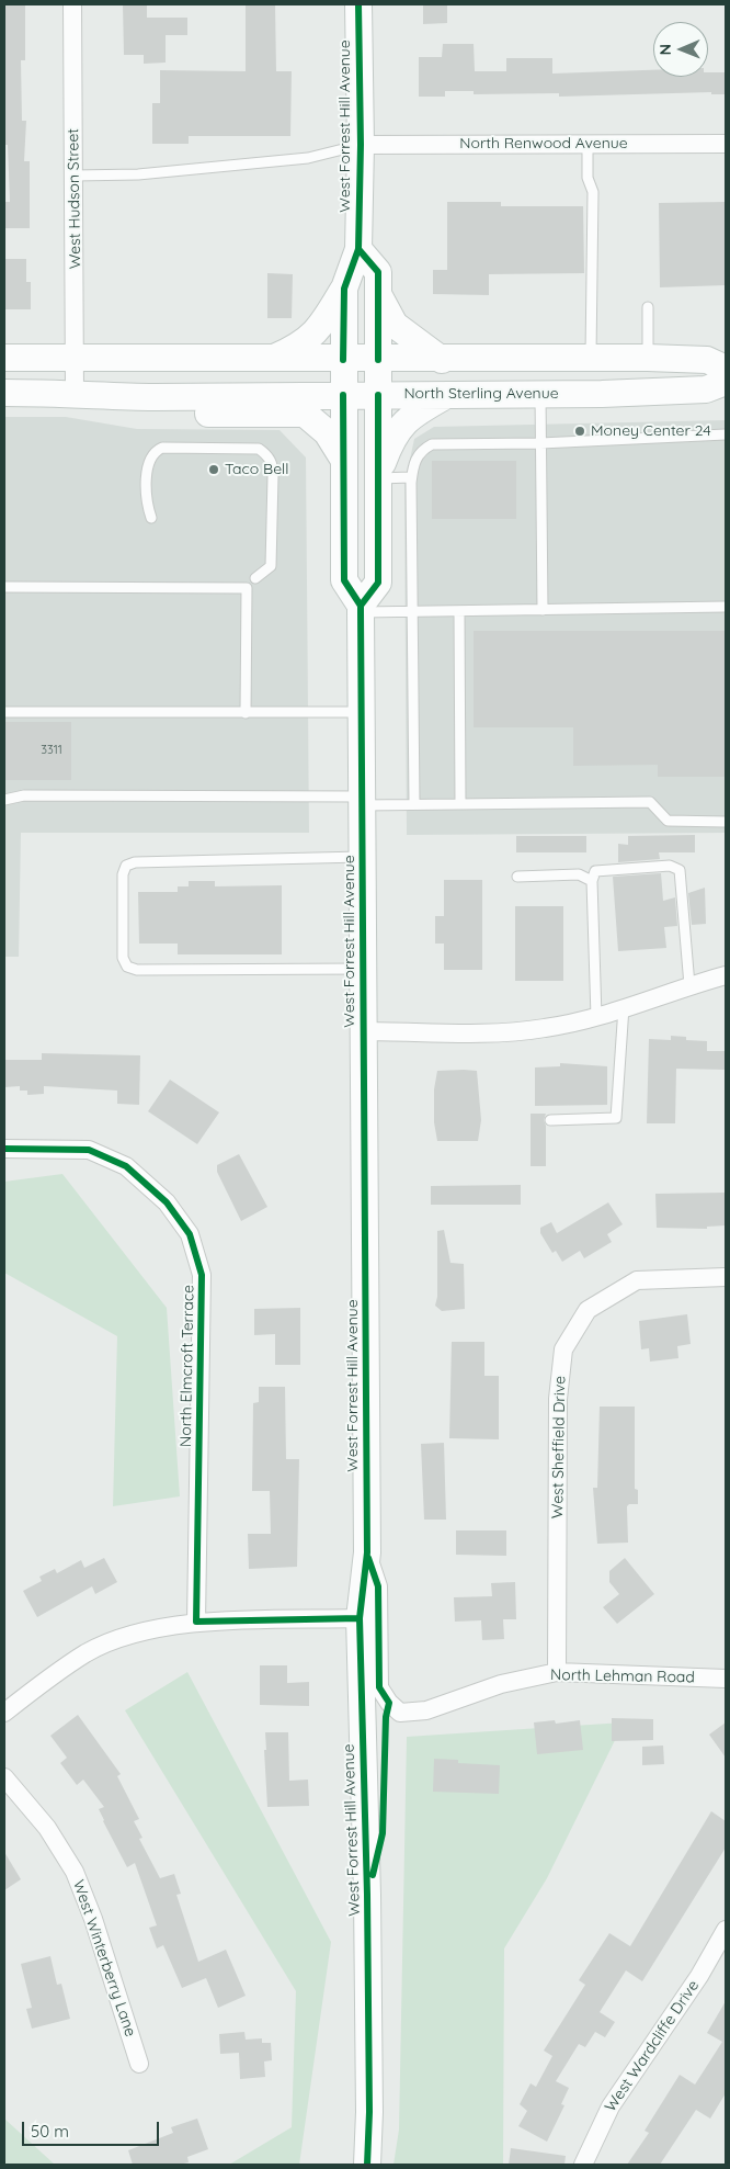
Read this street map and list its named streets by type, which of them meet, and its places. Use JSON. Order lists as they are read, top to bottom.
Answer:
{
  "streets": {
    "main road": ["West Forrest Hill Avenue", "North Sterling Avenue"],
    "street": [
      "North Renwood Avenue",
      "West Hudson Street",
      "North Elmcroft Terrace",
      "West Sheffield Drive",
      "North Lehman Road",
      "West Winterberry Lane",
      "West Wardcliffe Drive"
    ]
  },
  "crossings": [
    ["West Forrest Hill Avenue", "North Renwood Avenue"],
    ["West Forrest Hill Avenue", "North Sterling Avenue"],
    ["West Forrest Hill Avenue", "North Lehman Road"],
    ["West Hudson Street", "North Sterling Avenue"],
    ["West Sheffield Drive", "North Lehman Road"]
  ],
  "places": ["Money Center 24", "Taco Bell"],
  "house_numbers": ["3311"],
  "scale_bar": "50 m",
  "north": "left"
}
